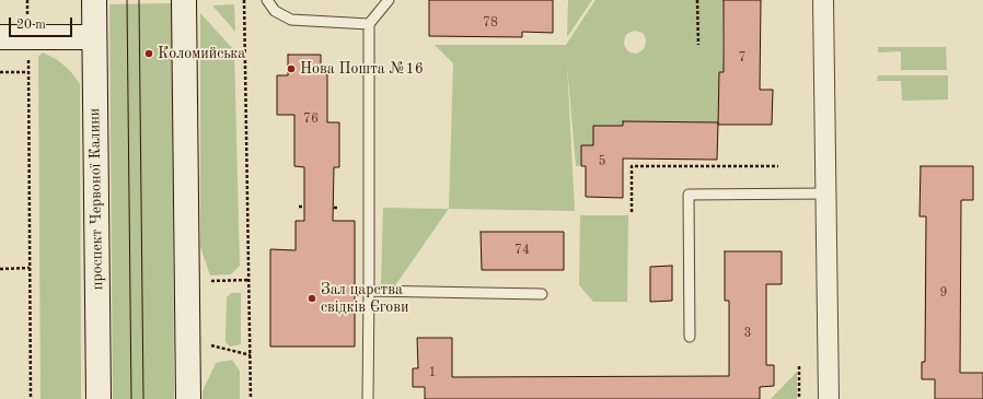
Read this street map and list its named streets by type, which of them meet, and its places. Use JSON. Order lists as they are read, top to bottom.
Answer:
{
  "streets": {
    "main road": ["проспект Червоної Калини"]
  },
  "places": ["Коломийська", "Нова Пошта №16", "Зал царства свідків Єгови"],
  "house_numbers": [
    "78",
    "7",
    "76",
    "5",
    "74",
    "9",
    "3",
    "1"
  ],
  "scale_bar": "20 m"
}
